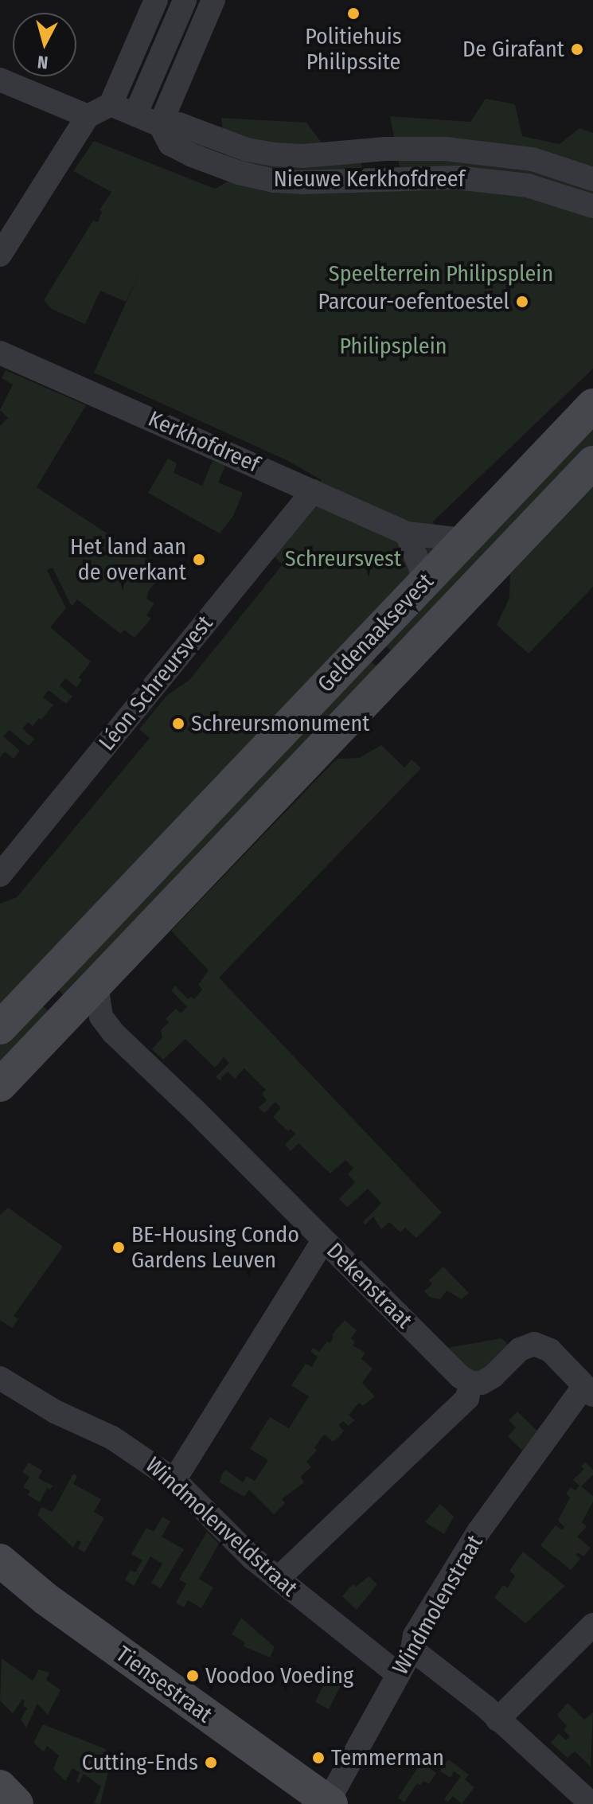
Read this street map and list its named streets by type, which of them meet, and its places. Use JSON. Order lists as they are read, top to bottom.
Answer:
{
  "streets": {
    "main road": ["Geldenaaksevest", "Tiensestraat"],
    "street": [
      "Nieuwe Kerkhofdreef",
      "Kerkhofdreef",
      "Léon Schreursvest",
      "Dekenstraat",
      "Windmolenveldstraat",
      "Windmolenstraat"
    ]
  },
  "crossings": [
    ["Kerkhofdreef", "Geldenaaksevest"],
    ["Kerkhofdreef", "Léon Schreursvest"],
    ["Geldenaaksevest", "Dekenstraat"],
    ["Windmolenveldstraat", "Windmolenstraat"],
    ["Windmolenstraat", "Tiensestraat"]
  ],
  "parks": ["Speelterrein Philipsplein", "Philipsplein", "Schreursvest"],
  "places": [
    "Politiehuis Philipssite",
    "De Girafant",
    "Parcour-oefentoestel",
    "Het land aan de overkant",
    "Schreursmonument",
    "BE-Housing Condo Gardens Leuven",
    "Voodoo Voeding",
    "Temmerman",
    "Cutting-Ends"
  ],
  "north": "bottom"
}
